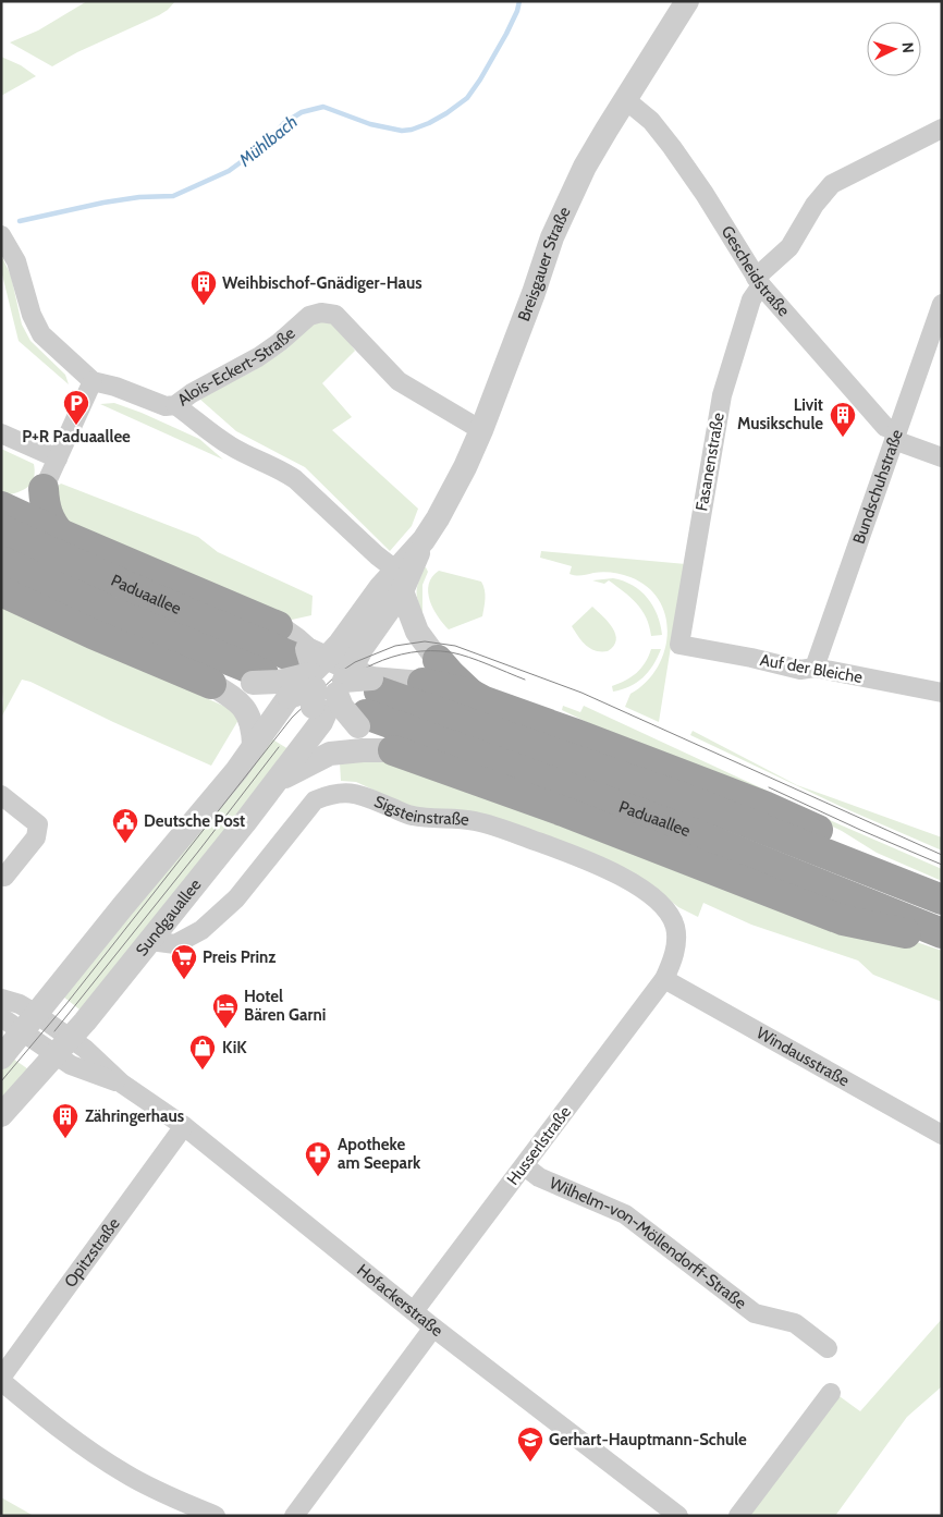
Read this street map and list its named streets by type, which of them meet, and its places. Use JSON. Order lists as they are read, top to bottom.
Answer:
{
  "streets": {
    "highway": ["Paduaallee"],
    "street": [
      "Breisgauer Straße",
      "Gescheidstraße",
      "Alois-Eckert-Straße",
      "Fasanenstraße",
      "Bundschuhstraße",
      "Auf der Bleiche",
      "Sigsteinstraße",
      "Sundgauallee",
      "Windausstraße",
      "Husserlstraße",
      "Wilhelm-von-Möllendorff-Straße",
      "Opitzstraße",
      "Hofackerstraße"
    ]
  },
  "crossings": [
    ["Breisgauer Straße", "Gescheidstraße"],
    ["Breisgauer Straße", "Alois-Eckert-Straße"],
    ["Breisgauer Straße", "Paduaallee"],
    ["Breisgauer Straße", "Sundgauallee"],
    ["Gescheidstraße", "Fasanenstraße"],
    ["Gescheidstraße", "Bundschuhstraße"],
    ["Fasanenstraße", "Auf der Bleiche"],
    ["Bundschuhstraße", "Auf der Bleiche"],
    ["Sigsteinstraße", "Sundgauallee"],
    ["Sigsteinstraße", "Windausstraße"],
    ["Sigsteinstraße", "Husserlstraße"],
    ["Sundgauallee", "Hofackerstraße"],
    ["Windausstraße", "Husserlstraße"],
    ["Husserlstraße", "Wilhelm-von-Möllendorff-Straße"],
    ["Husserlstraße", "Hofackerstraße"],
    ["Opitzstraße", "Hofackerstraße"]
  ],
  "water": ["Mühlbach"],
  "places": {
    "building": ["Weihbischof-Gnädiger-Haus", "Livit Musikschule", "Zähringerhaus"],
    "parking": ["P+R Paduaallee"],
    "public building": ["Deutsche Post"],
    "supermarket": ["Preis Prinz"],
    "hotel": ["Hotel Bären Garni"],
    "shop": ["KiK"],
    "pharmacy": ["Apotheke am Seepark"],
    "school or university": ["Gerhart-Hauptmann-Schule"]
  },
  "north": "right"
}
